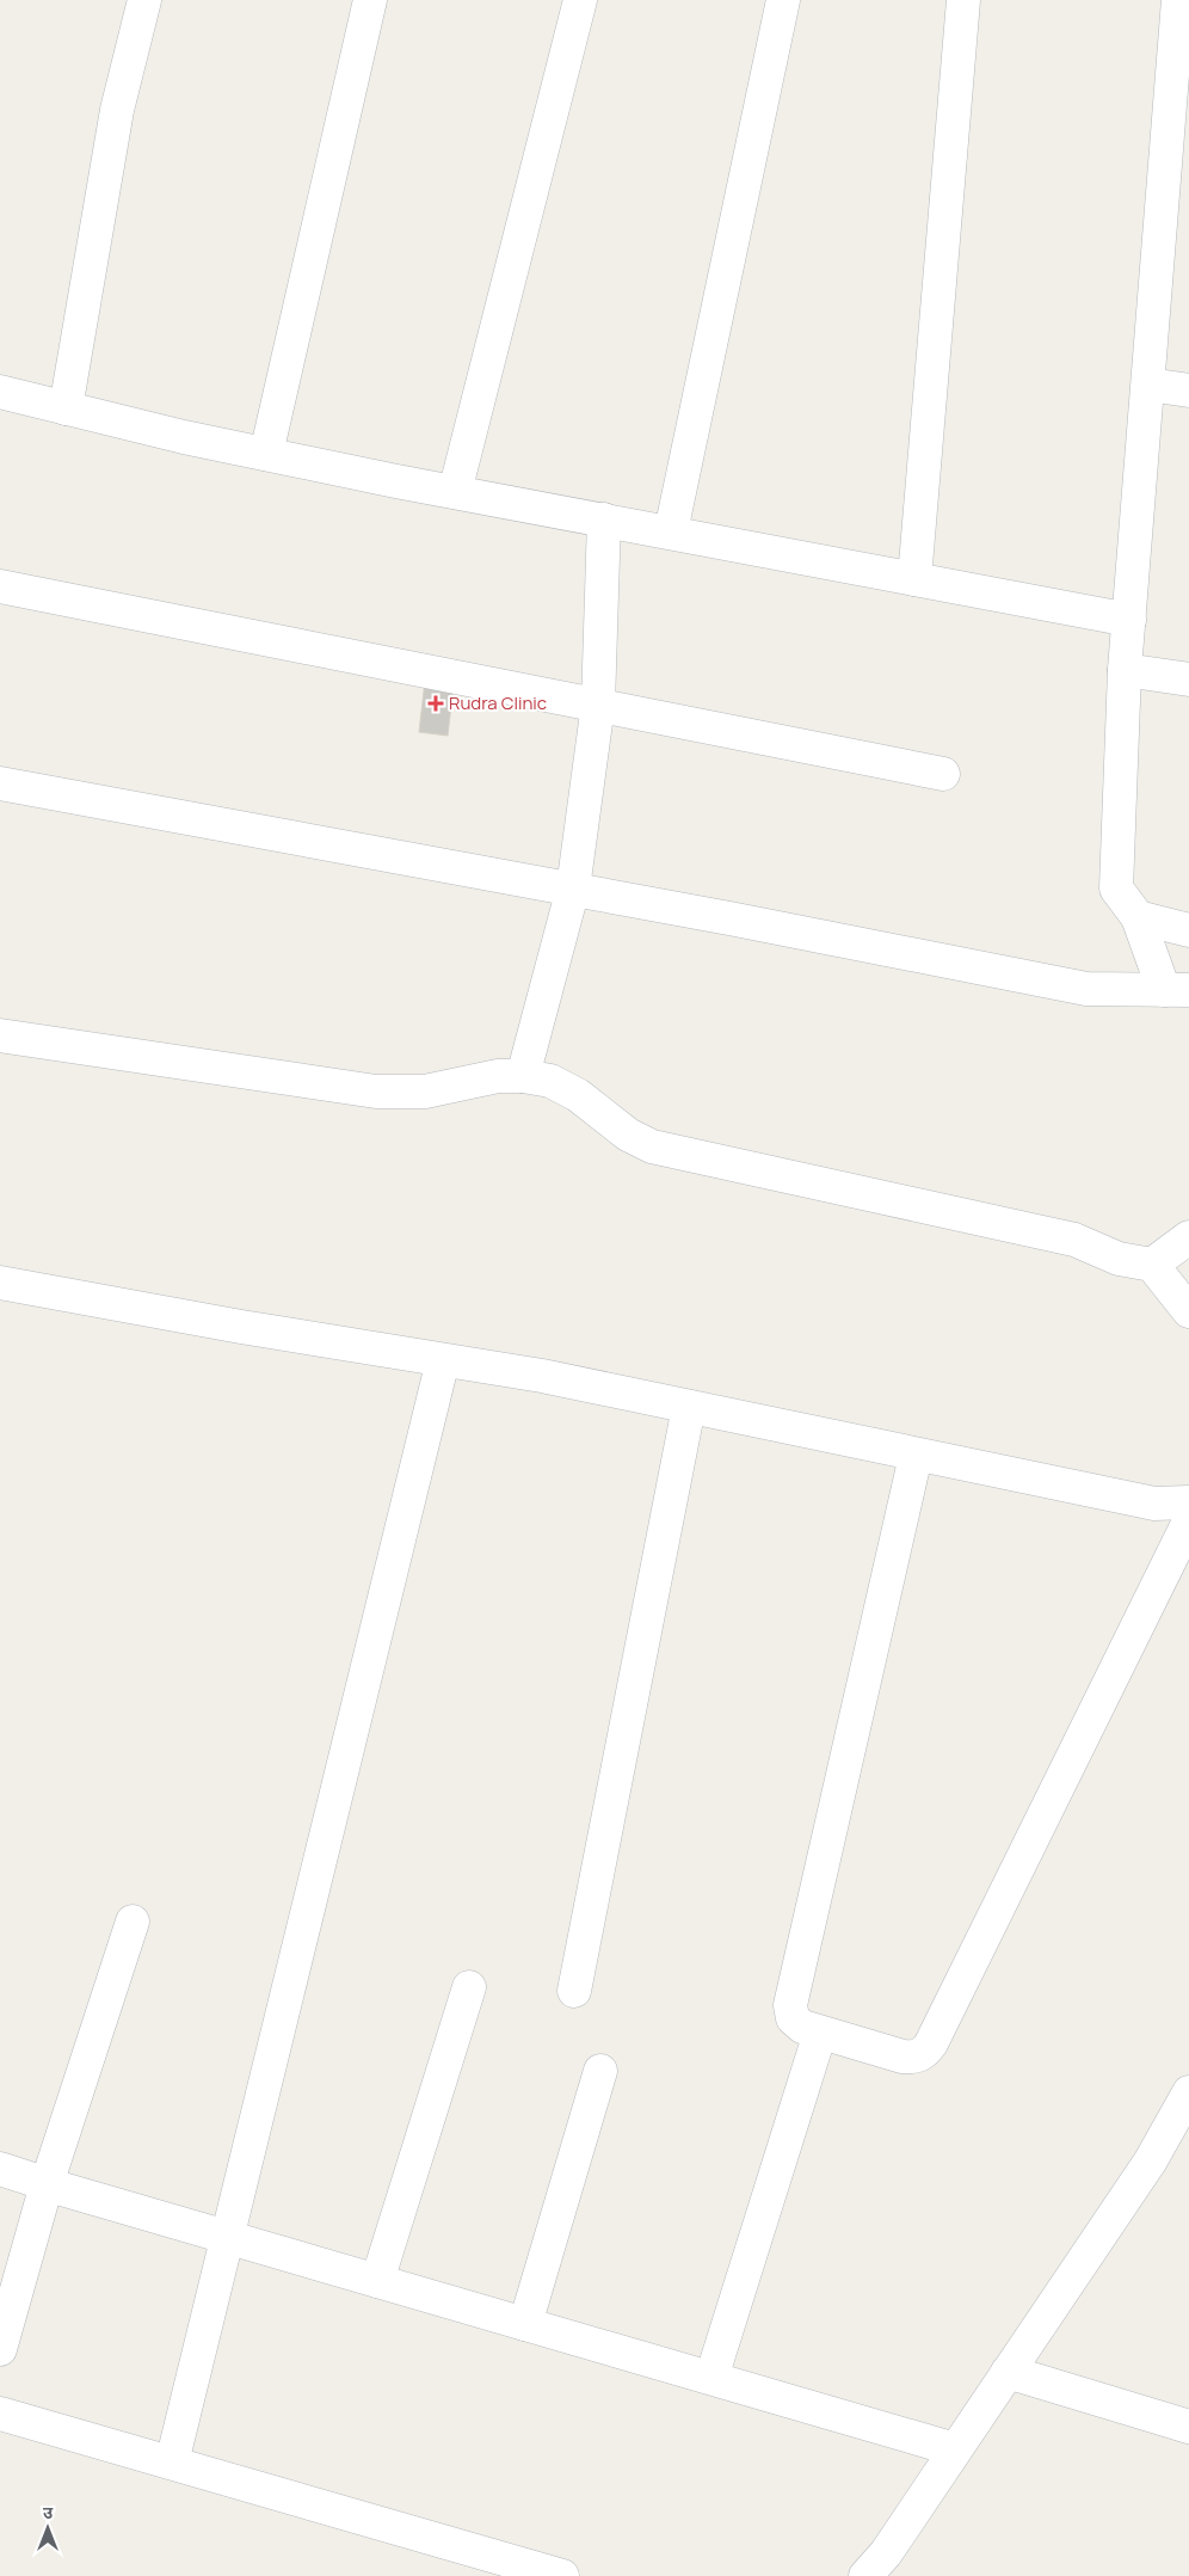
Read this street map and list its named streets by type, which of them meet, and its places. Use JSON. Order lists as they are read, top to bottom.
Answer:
{
  "places": {
    "health": ["Rudra Clinic"]
  },
  "north": "top"
}
